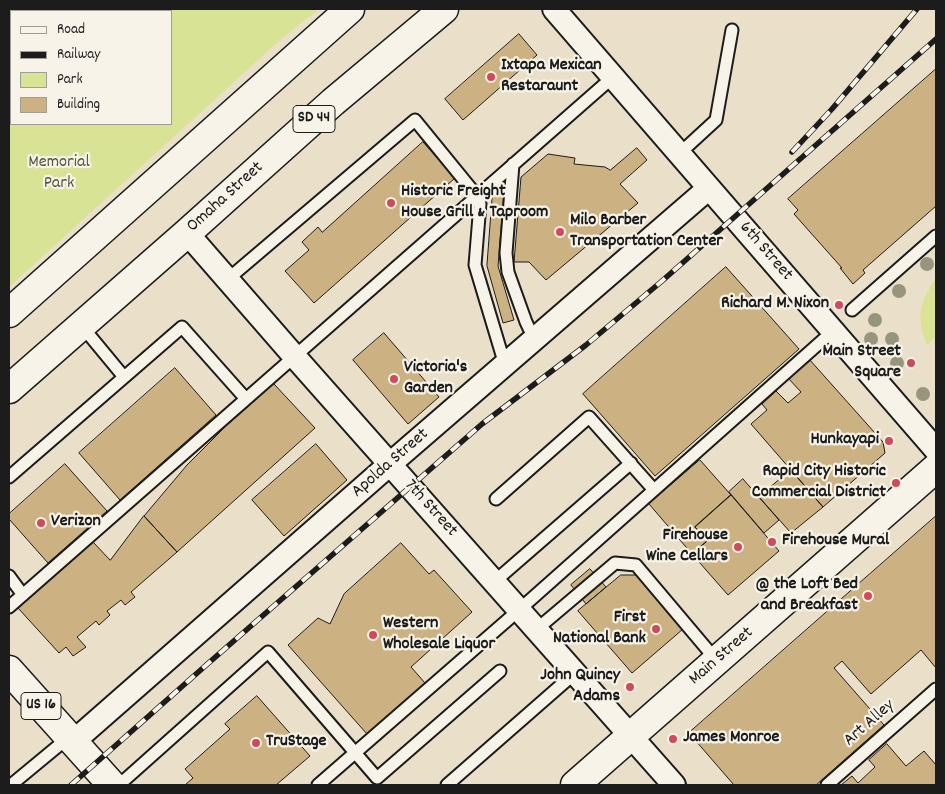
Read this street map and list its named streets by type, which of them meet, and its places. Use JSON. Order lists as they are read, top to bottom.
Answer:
{
  "streets": {
    "main road": [
      "SD 44",
      "Omaha Street",
      "Main Street",
      "US 16"
    ],
    "street": ["6th Street", "Apolda Street", "7th Street"],
    "lane": ["Art Alley"]
  },
  "crossings": [
    ["Omaha Street", "7th Street"],
    ["6th Street", "Apolda Street"],
    ["Apolda Street", "7th Street"],
    ["Apolda Street", "US 16"],
    ["7th Street", "Main Street"]
  ],
  "parks": ["Memorial Park"],
  "places": [
    "Ixtapa Mexican Restaraunt",
    "Historic Freight House Grill & Taproom",
    "Milo Barber Transportation Center",
    "Richard M. Nixon",
    "Main Street Square",
    "Victoria's Garden",
    "Hunkayapi",
    "Rapid City Historic Commercial District",
    "Verizon",
    "Firehouse Mural",
    "Firehouse Wine Cellars",
    "@ the Loft Bed and Breakfast",
    "First National Bank",
    "Western Wholesale Liquor",
    "John Quincy Adams",
    "James Monroe",
    "TruStage"
  ],
  "legend": [
    "Road",
    "Railway",
    "Park",
    "Building"
  ]
}
